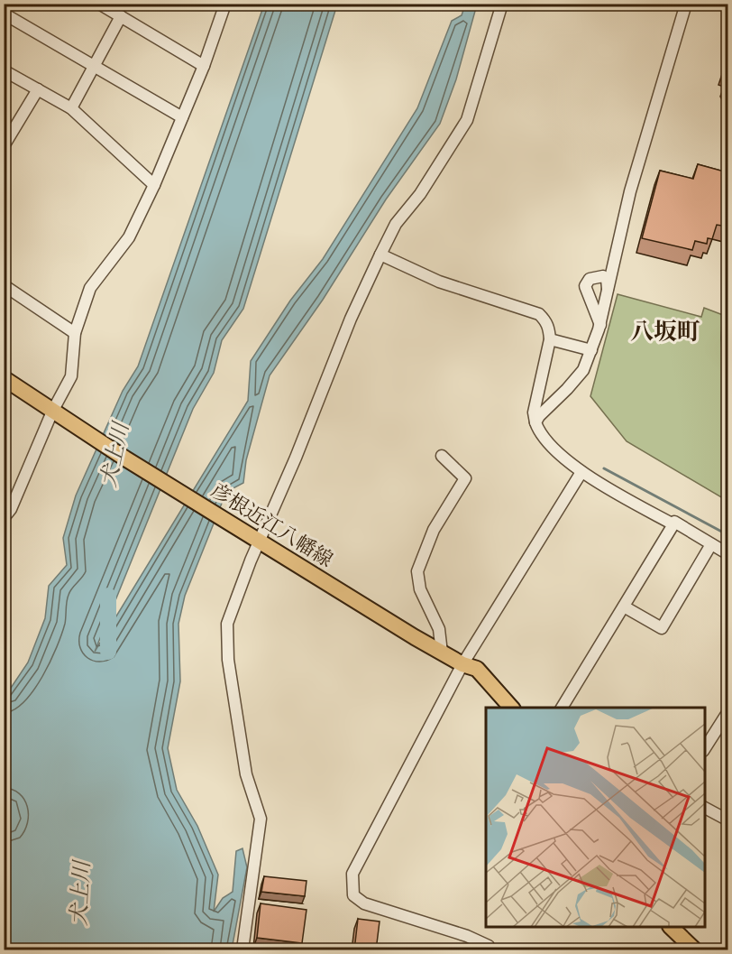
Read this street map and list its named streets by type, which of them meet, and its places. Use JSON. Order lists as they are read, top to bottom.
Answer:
{
  "streets": {
    "main road": ["彦根近江八幡線"]
  },
  "districts": ["八坂町"],
  "water": ["犬上川"]
}
